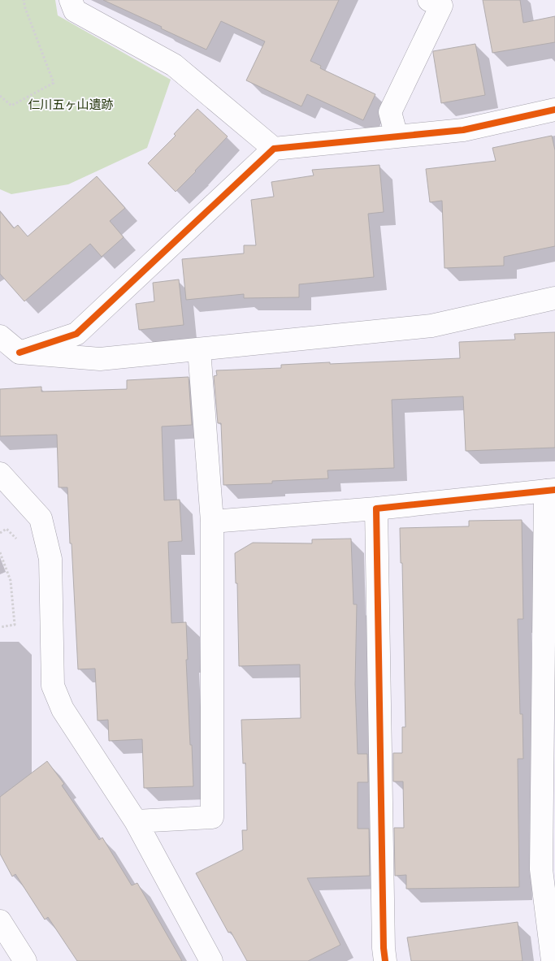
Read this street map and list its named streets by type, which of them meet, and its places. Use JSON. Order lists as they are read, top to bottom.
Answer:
{
  "parks": ["仁川五ヶ山遺跡"]
}
